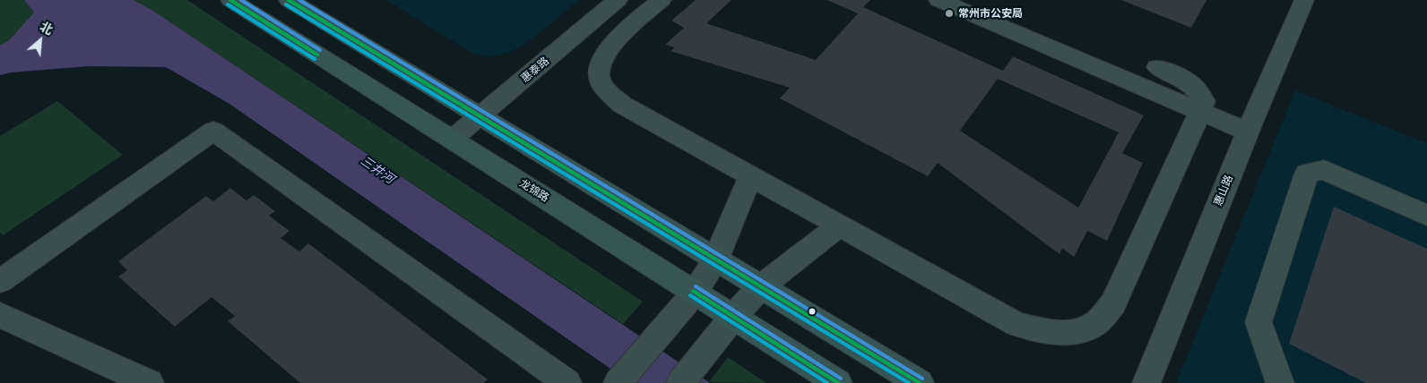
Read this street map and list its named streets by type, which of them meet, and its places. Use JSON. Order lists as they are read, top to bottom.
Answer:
{
  "streets": {
    "main road": ["龙锦路"],
    "street": ["惠泰路", "惠山路"]
  },
  "crossings": [
    ["惠泰路", "龙锦路"]
  ],
  "water": ["三井河"],
  "places": ["常州市公安局"],
  "north": "top right"
}
